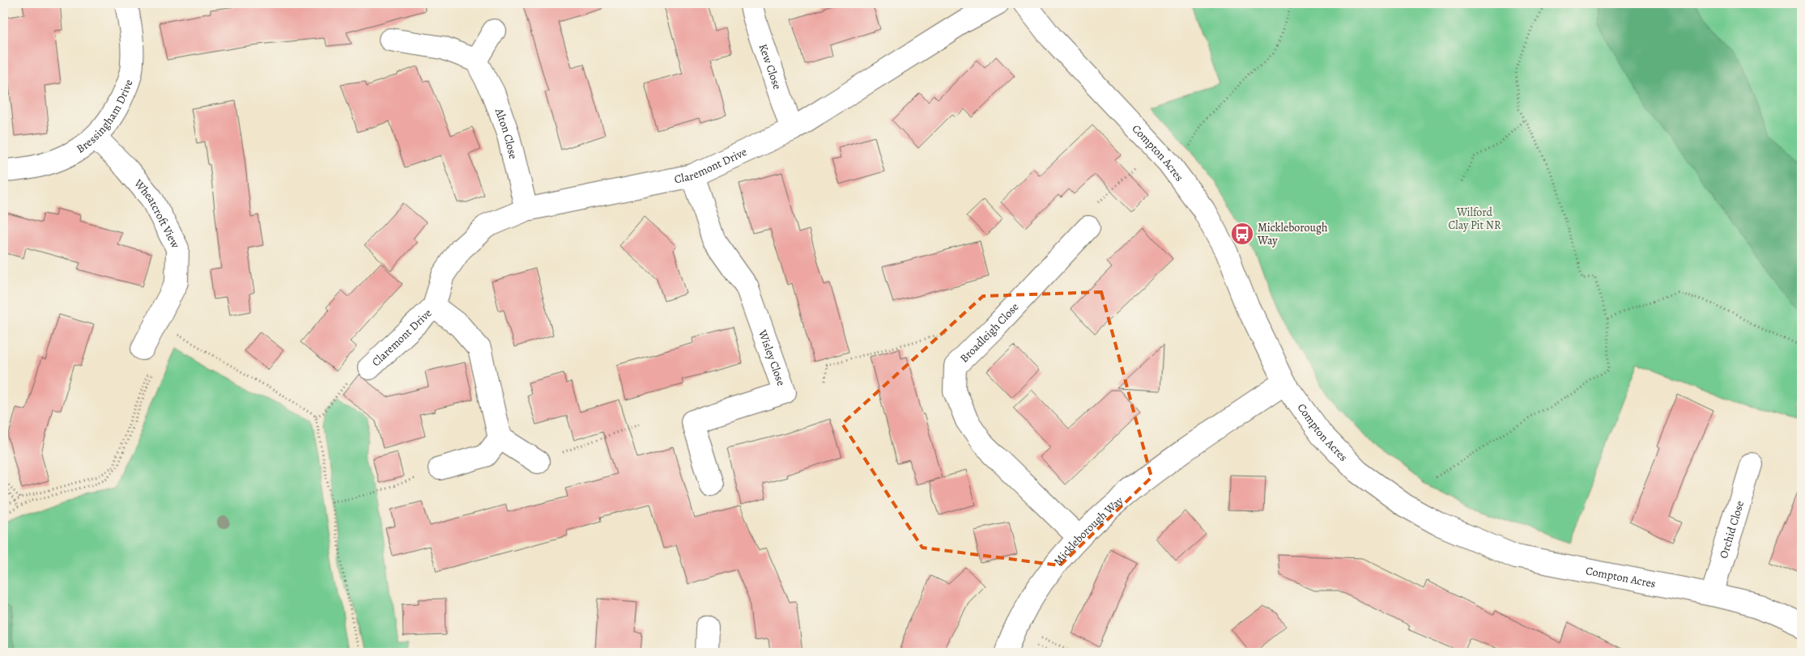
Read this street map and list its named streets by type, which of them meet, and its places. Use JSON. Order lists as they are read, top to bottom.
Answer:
{
  "streets": {
    "street": [
      "Kew Close",
      "Bressingham Drive",
      "Alton Close",
      "Compton Acres",
      "Claremont Drive",
      "Wheatcroft View",
      "Broadleigh Close",
      "Wisley Close",
      "Orchid Close",
      "Mickleborough Way"
    ]
  },
  "crossings": [
    ["Kew Close", "Claremont Drive"],
    ["Bressingham Drive", "Wheatcroft View"],
    ["Alton Close", "Claremont Drive"],
    ["Compton Acres", "Orchid Close"],
    ["Compton Acres", "Mickleborough Way"],
    ["Claremont Drive", "Wisley Close"],
    ["Broadleigh Close", "Mickleborough Way"]
  ],
  "parks": ["Wilford Clay Pit NR"],
  "places": {
    "bus stop": ["Mickleborough Way"]
  }
}
